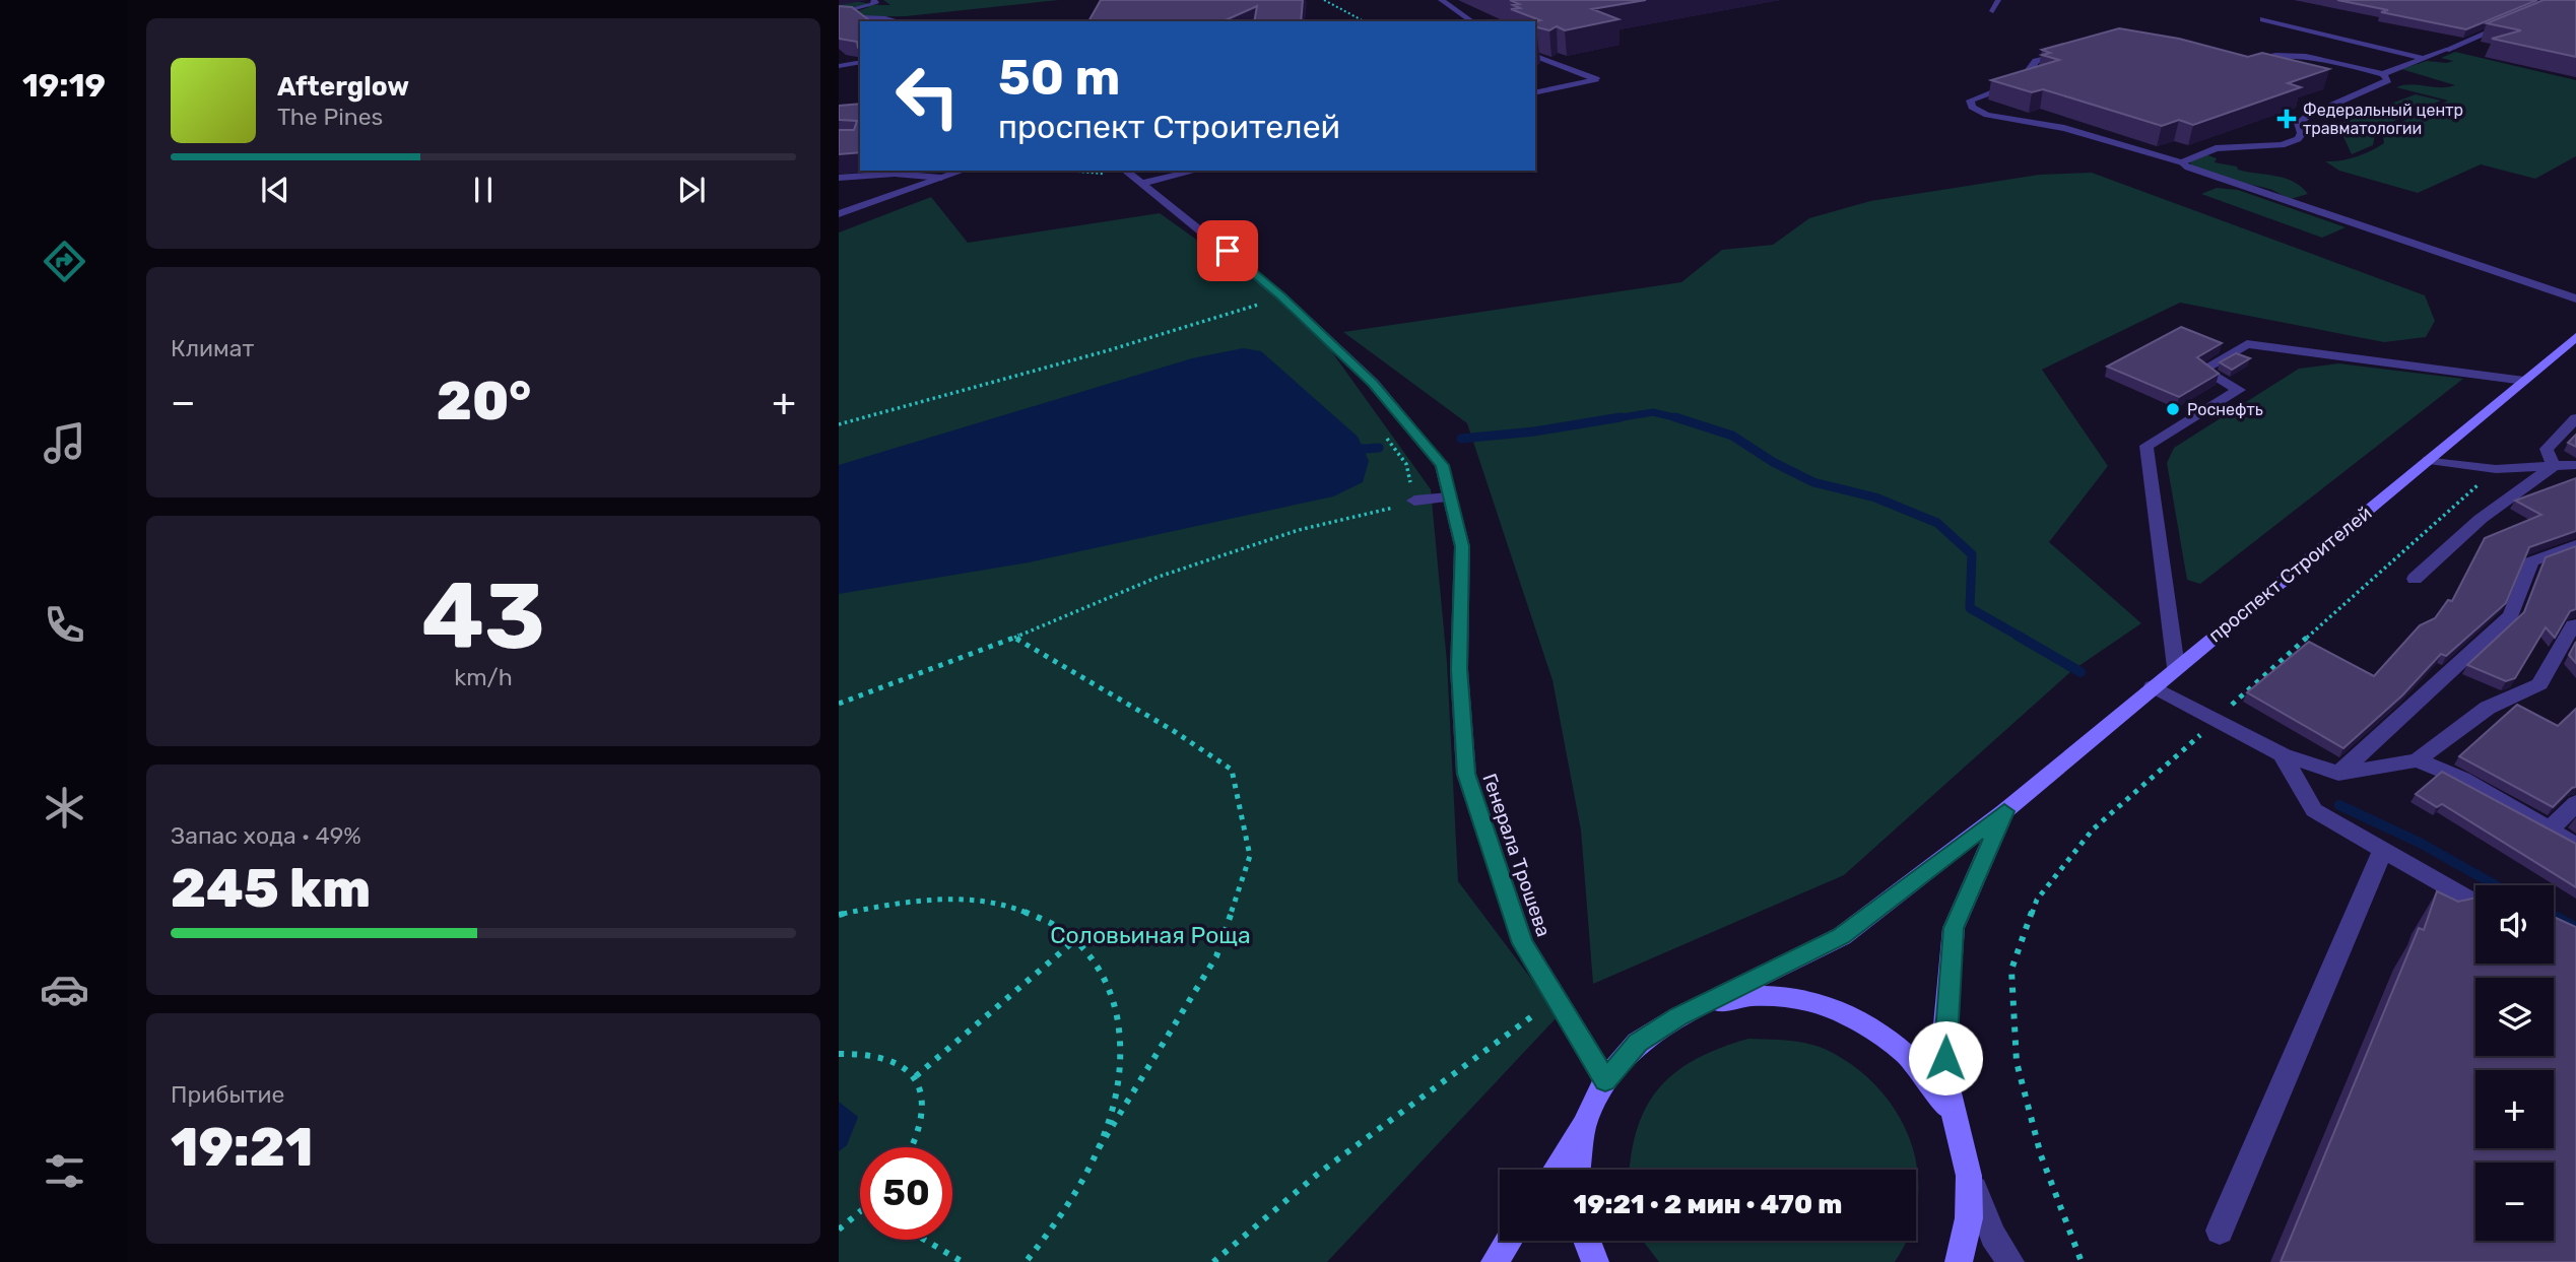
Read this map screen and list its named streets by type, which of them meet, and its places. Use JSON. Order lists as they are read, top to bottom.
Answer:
{
  "streets": {
    "main road": ["проспект Строителей"],
    "street": ["Генерала Трошева"]
  },
  "crossings": [
    ["проспект Строителей", "Генерала Трошева"]
  ],
  "parks": ["Соловьиная Роща"],
  "places": {
    "health": ["Федеральный центр травматологии"],
    "other": ["Роснефть"]
  },
  "page": {
    "tabs": "19:19",
    "turn": ["50 m", "проспект Строителей"],
    "song": ["Afterglow", "The Pines"],
    "tile": [
      "Климат",
      ["43", "km/h"],
      ["Запас хода · 49%", "245 km"],
      ["Прибытие", "19:21"]
    ],
    "heat": ["−", "20°", "+"],
    "map_buttons": ["+", "−"],
    "limit": "50",
    "trip": "19:21 · 2 мин · 470 m"
  }
}
